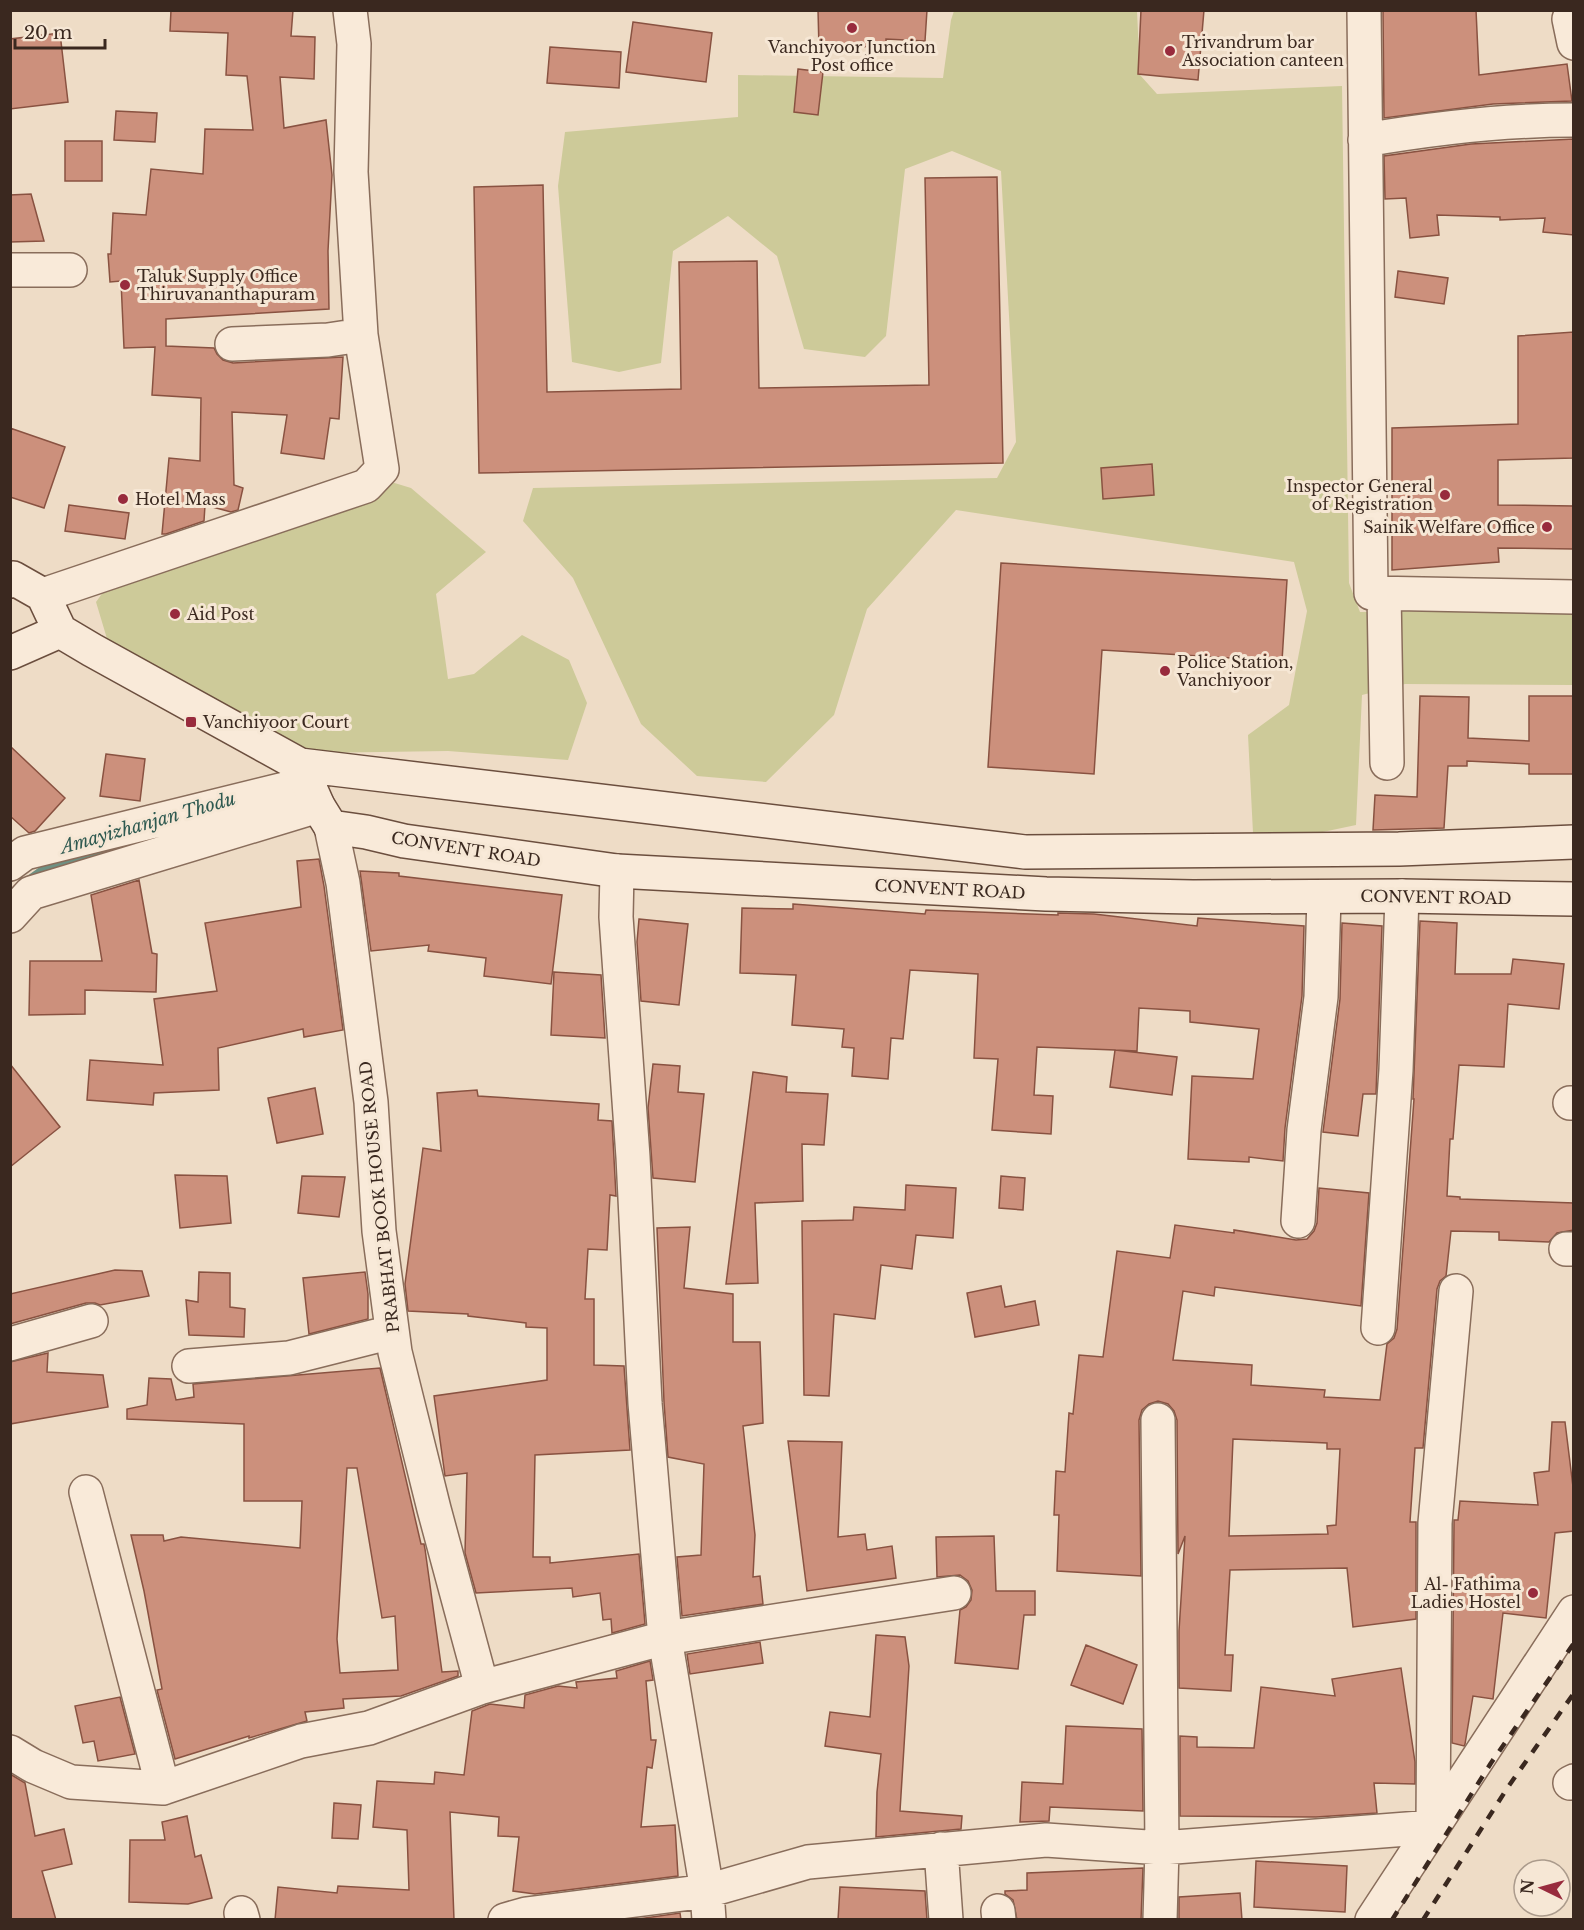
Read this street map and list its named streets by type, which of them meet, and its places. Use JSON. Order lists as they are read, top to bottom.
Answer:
{
  "streets": {
    "street": ["CONVENT ROAD", "PRABHAT BOOK HOUSE ROAD"]
  },
  "crossings": [
    ["CONVENT ROAD", "PRABHAT BOOK HOUSE ROAD"]
  ],
  "water": ["Amayizhanjan Thodu"],
  "places": {
    "other": [
      "Vanchiyoor Junction Post office",
      "Trivandrum bar Association canteen",
      "Taluk Supply Office Thiruvananthapuram",
      "Inspector General of Registration",
      "Hotel Mass",
      "Sainik Welfare Office",
      "Aid Post",
      "Police Station, Vanchiyoor",
      "Al- Fathima Ladies Hostel"
    ],
    "transit": ["Vanchiyoor Court"]
  },
  "scale_bar": "20 m",
  "north": "left"
}
